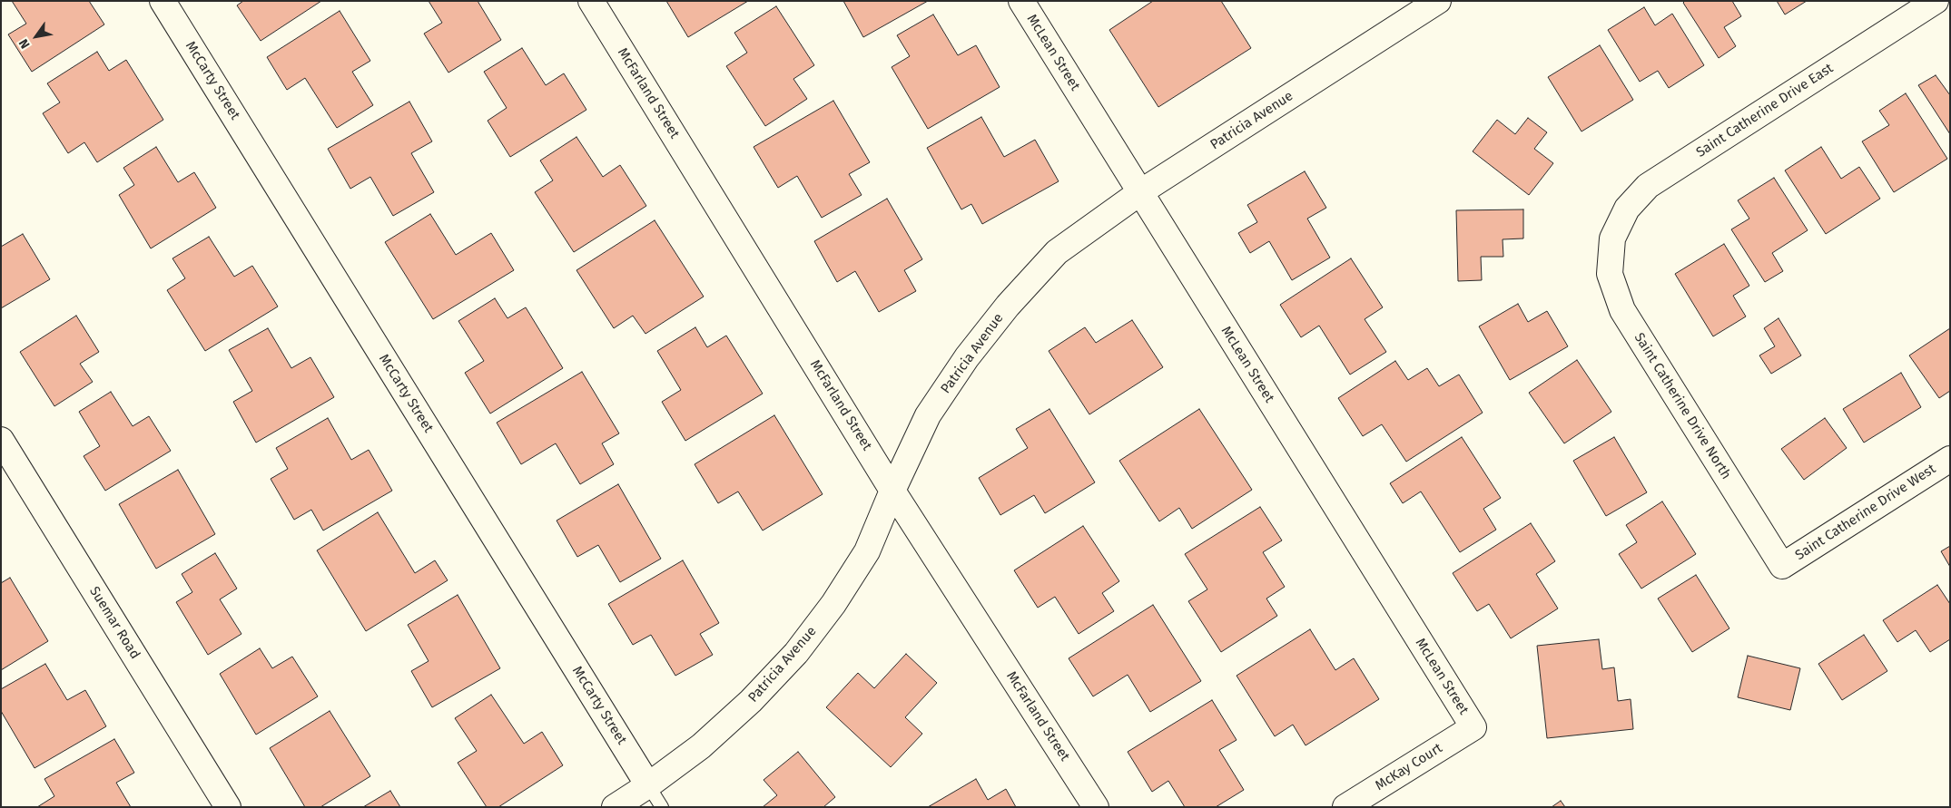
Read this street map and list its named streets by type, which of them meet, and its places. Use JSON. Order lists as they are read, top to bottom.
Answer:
{
  "streets": {
    "street": [
      "McLean Street",
      "McCarty Street",
      "McFarland Street",
      "Saint Catherine Drive East",
      "Patricia Avenue",
      "Saint Catherine Drive North",
      "Saint Catherine Drive West",
      "Suemar Road",
      "McKay Court"
    ]
  },
  "crossings": [
    ["McLean Street", "Patricia Avenue"],
    ["McLean Street", "McKay Court"],
    ["McCarty Street", "Patricia Avenue"],
    ["McFarland Street", "Patricia Avenue"],
    ["Saint Catherine Drive East", "Saint Catherine Drive North"],
    ["Saint Catherine Drive North", "Saint Catherine Drive West"]
  ],
  "north": "bottom left"
}
